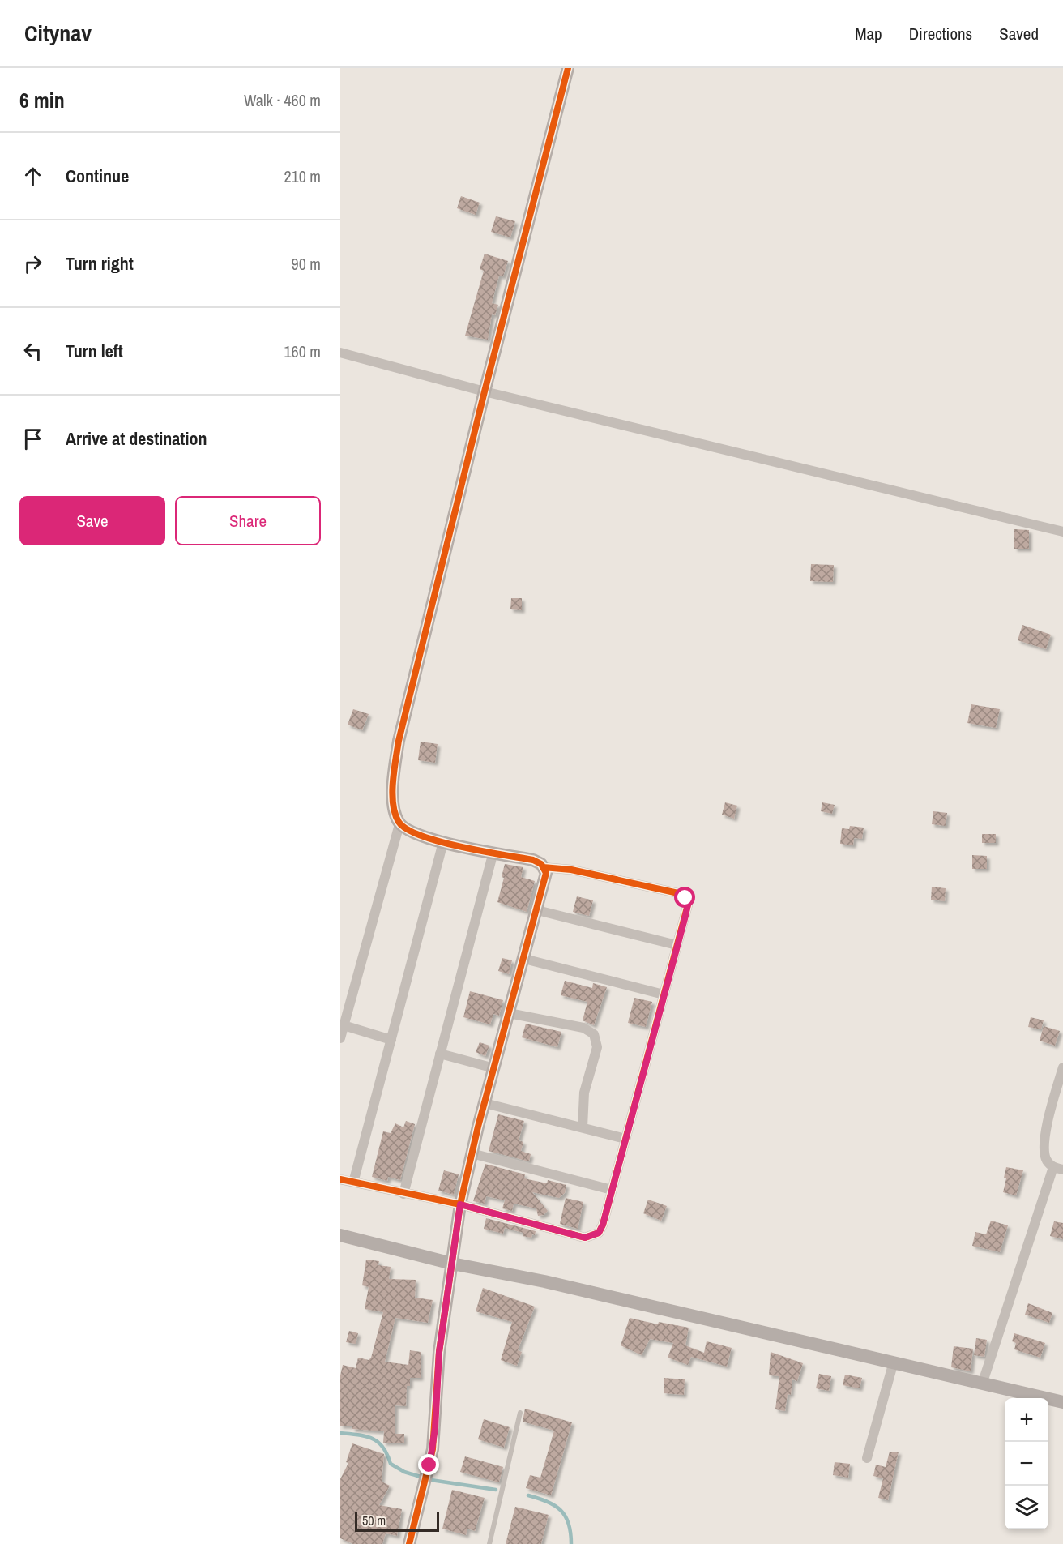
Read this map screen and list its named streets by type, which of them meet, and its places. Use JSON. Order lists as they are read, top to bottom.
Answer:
{
  "scale_bar": "50 m",
  "page": {
    "header": "Citynav",
    "nav": ["Map", "Directions", "Saved"],
    "heading": ["6 min", "Walk · 460 m"],
    "list": [
      ["Continue", "210 m"],
      ["Turn right", "90 m"],
      ["Turn left", "160 m"],
      "Arrive at destination"
    ],
    "buttons": ["Save", "Share"],
    "map_buttons": ["+", "−"],
    "scale": "50 m"
  }
}
